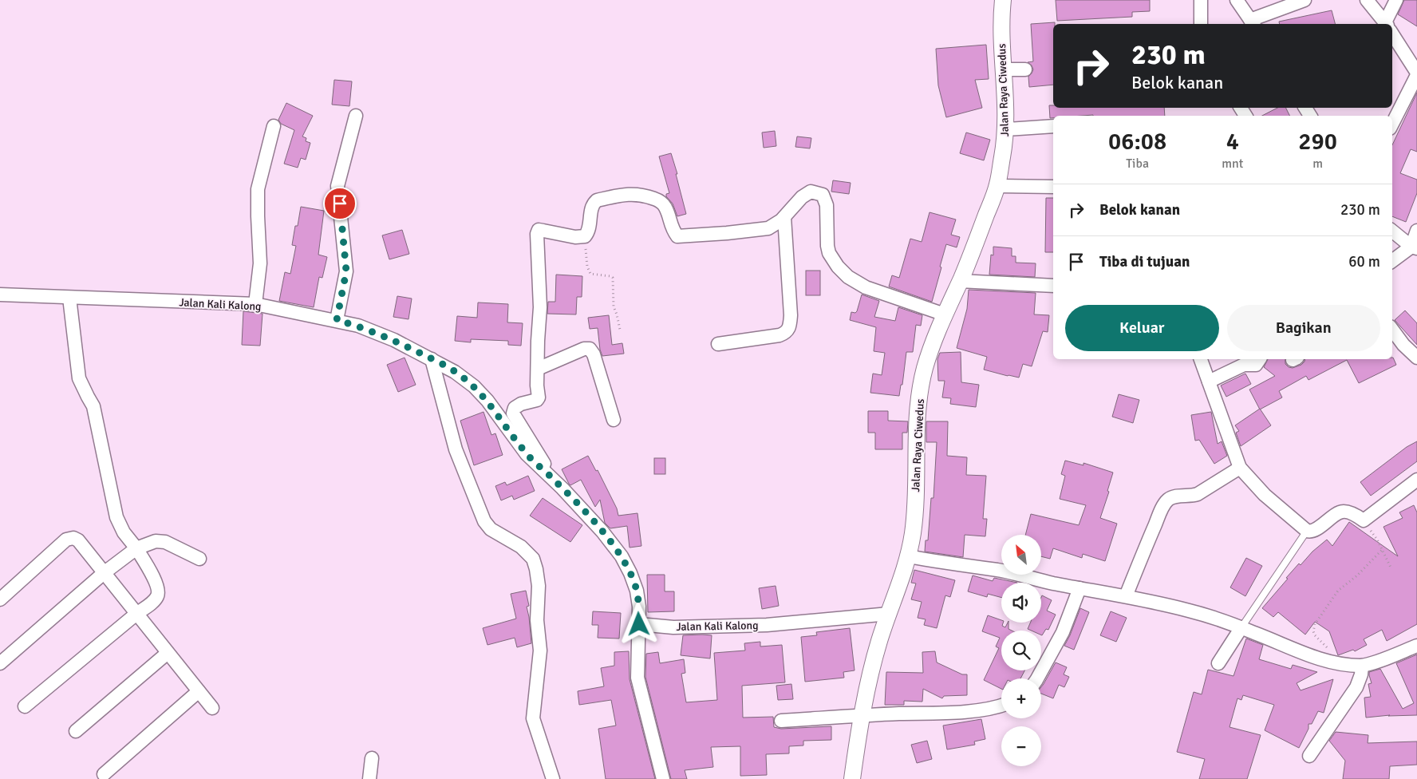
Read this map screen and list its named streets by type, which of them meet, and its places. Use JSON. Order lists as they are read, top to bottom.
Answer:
{
  "streets": {
    "street": ["Jalan Raya Ciwedus", "Jalan Kali Kalong"]
  },
  "crossings": [
    ["Jalan Raya Ciwedus", "Jalan Kali Kalong"]
  ],
  "north": "top left",
  "page": {
    "turn": ["230 m", "Belok kanan"],
    "eta": [
      "06:08",
      "Tiba",
      "4",
      "mnt",
      "290",
      "m"
    ],
    "list": [
      {
        "name": "Belok kanan",
        "value": "230 m"
      },
      {
        "name": "Tiba di tujuan",
        "value": "60 m"
      }
    ],
    "buttons": ["Keluar", "Bagikan"],
    "map_buttons": ["+", "−"]
  }
}
